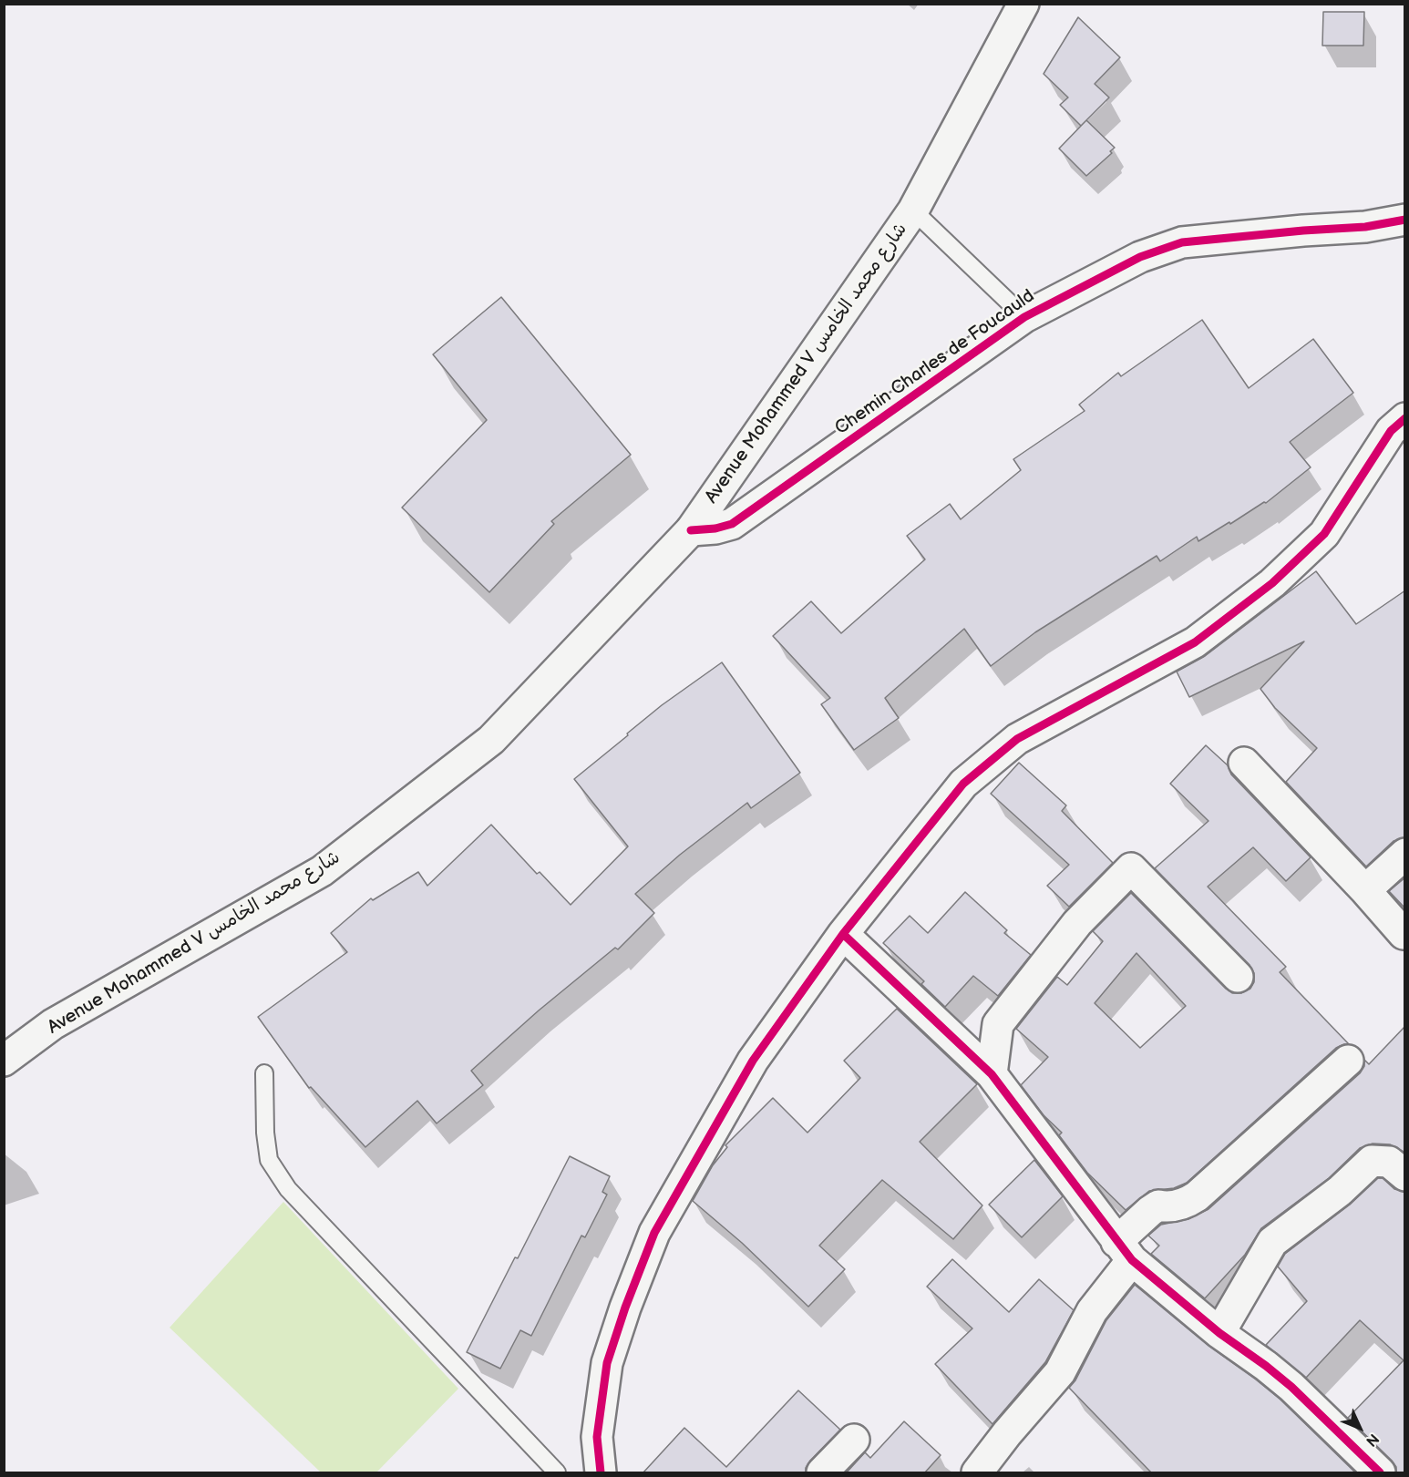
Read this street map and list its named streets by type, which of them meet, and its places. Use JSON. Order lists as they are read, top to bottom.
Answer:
{
  "streets": {
    "street": ["Chemin Charles de Foucauld", "Avenue Mohammed V شارع محمد الخامس"]
  },
  "crossings": [
    ["Chemin Charles de Foucauld", "Avenue Mohammed V شارع محمد الخامس"]
  ],
  "north": "bottom right"
}
